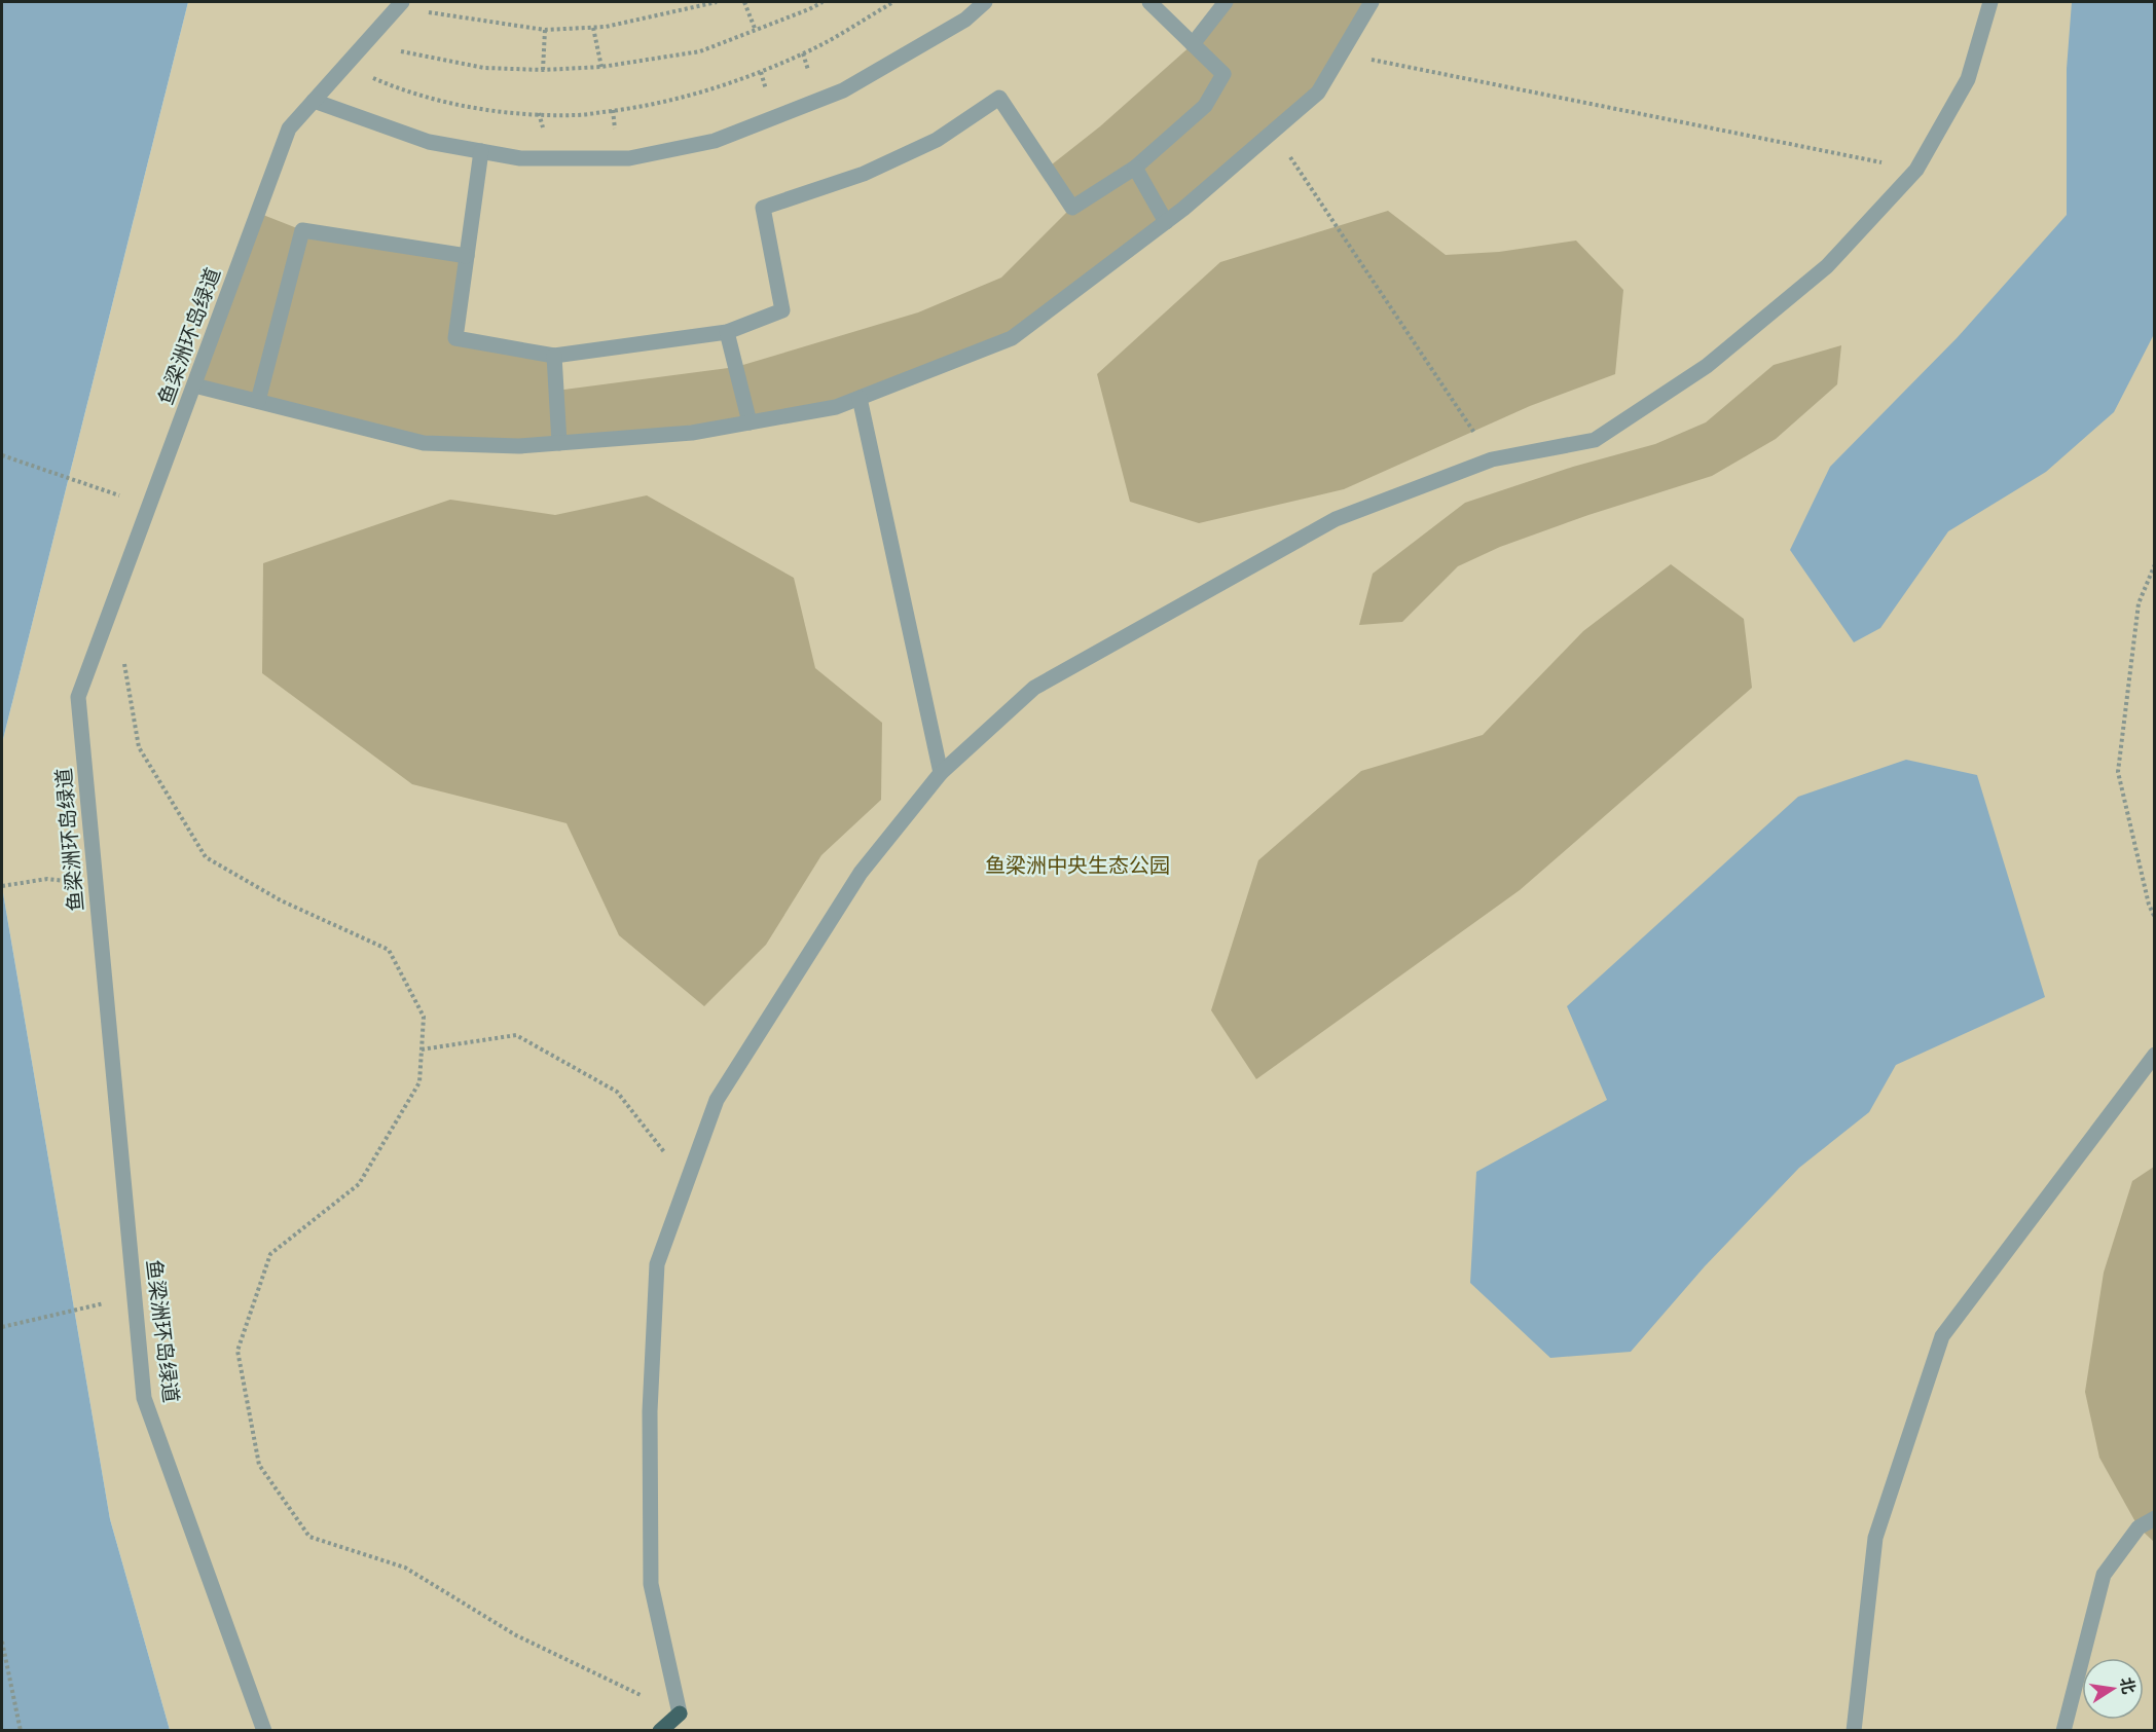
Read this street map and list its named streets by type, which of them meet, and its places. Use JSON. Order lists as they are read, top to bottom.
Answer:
{
  "streets": {
    "street": ["鱼梁洲环岛绿道"]
  },
  "parks": ["鱼梁洲中央生态公园"],
  "north": "right"
}
